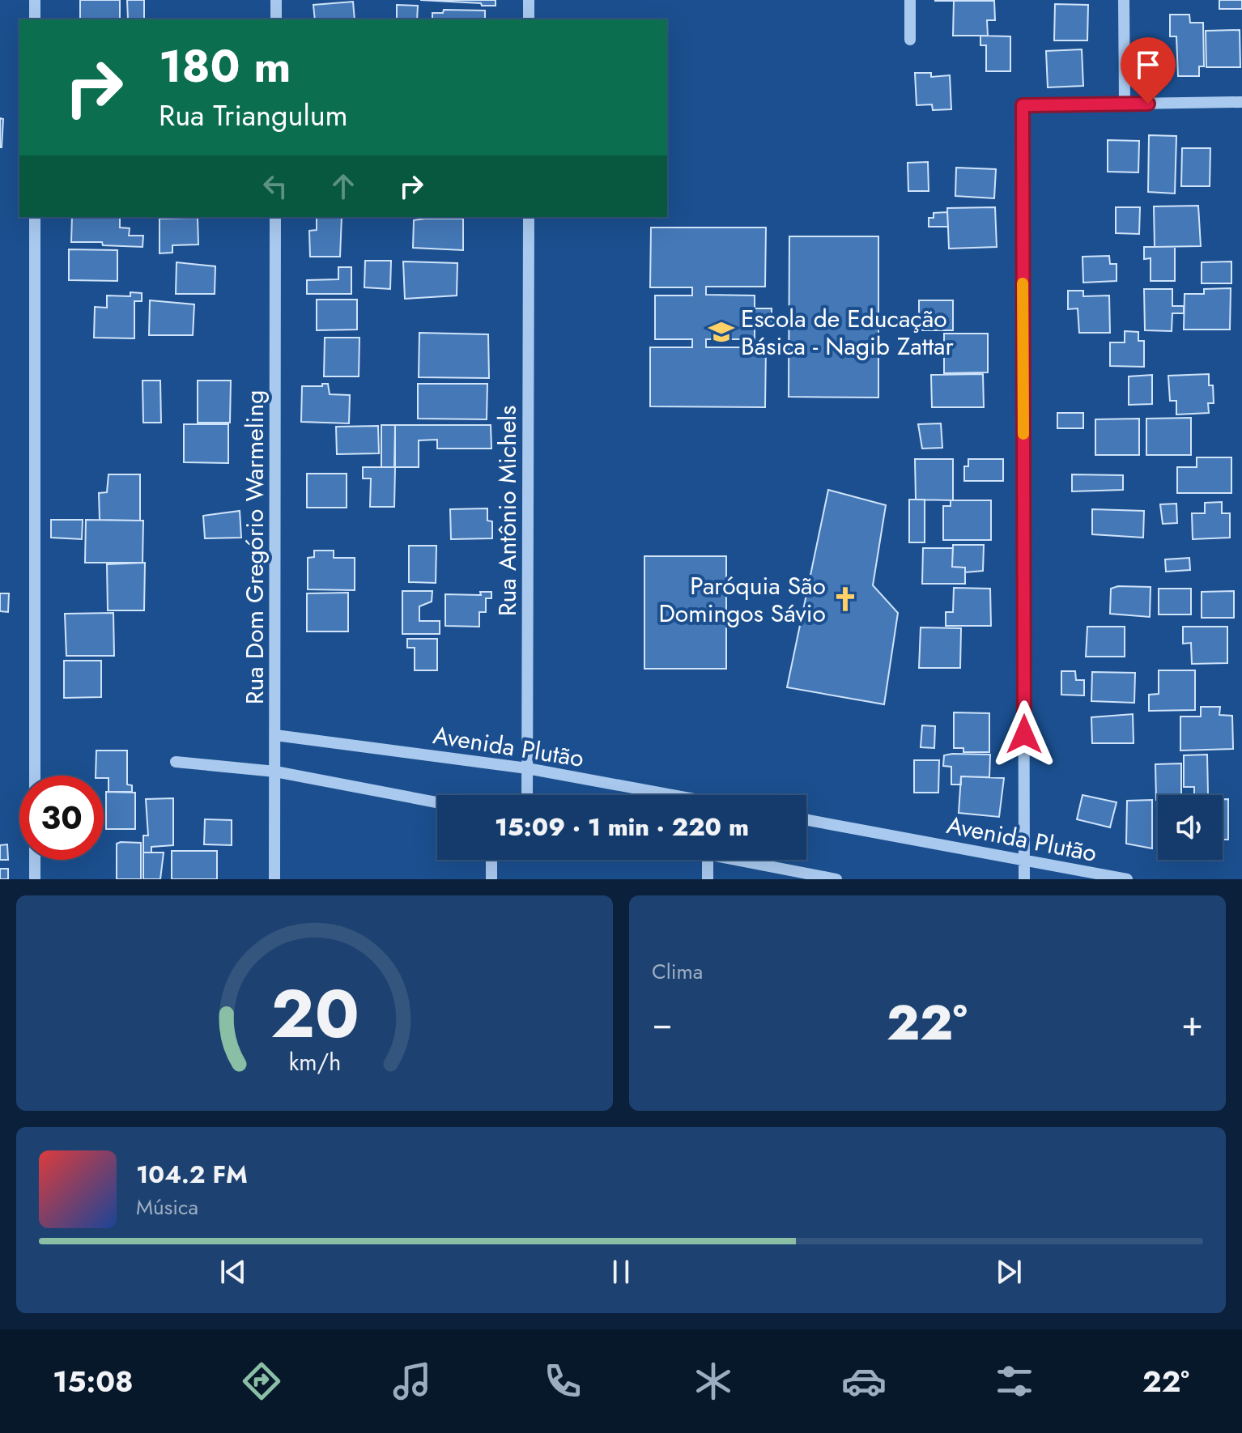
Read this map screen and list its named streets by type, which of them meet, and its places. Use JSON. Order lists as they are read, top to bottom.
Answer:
{
  "streets": {
    "street": ["Rua Antônio Michels", "Rua Dom Gregório Warmeling", "Avenida Plutão"]
  },
  "crossings": [
    ["Rua Antônio Michels", "Avenida Plutão"],
    ["Rua Dom Gregório Warmeling", "Avenida Plutão"]
  ],
  "places": {
    "school or university": ["Escola de Educação Básica - Nagib Zattar"],
    "church": ["Paróquia São Domingos Sávio"]
  },
  "page": {
    "turn": ["180 m", "Rua Triangulum"],
    "limit": "30",
    "trip": "15:09 · 1 min · 220 m",
    "tile": "Clima",
    "heat": ["−", "22°", "+"],
    "song": ["104.2 FM", "Música"],
    "tabs": ["15:08", "22°"],
    "gauge": ["20", "km/h"]
  }
}
